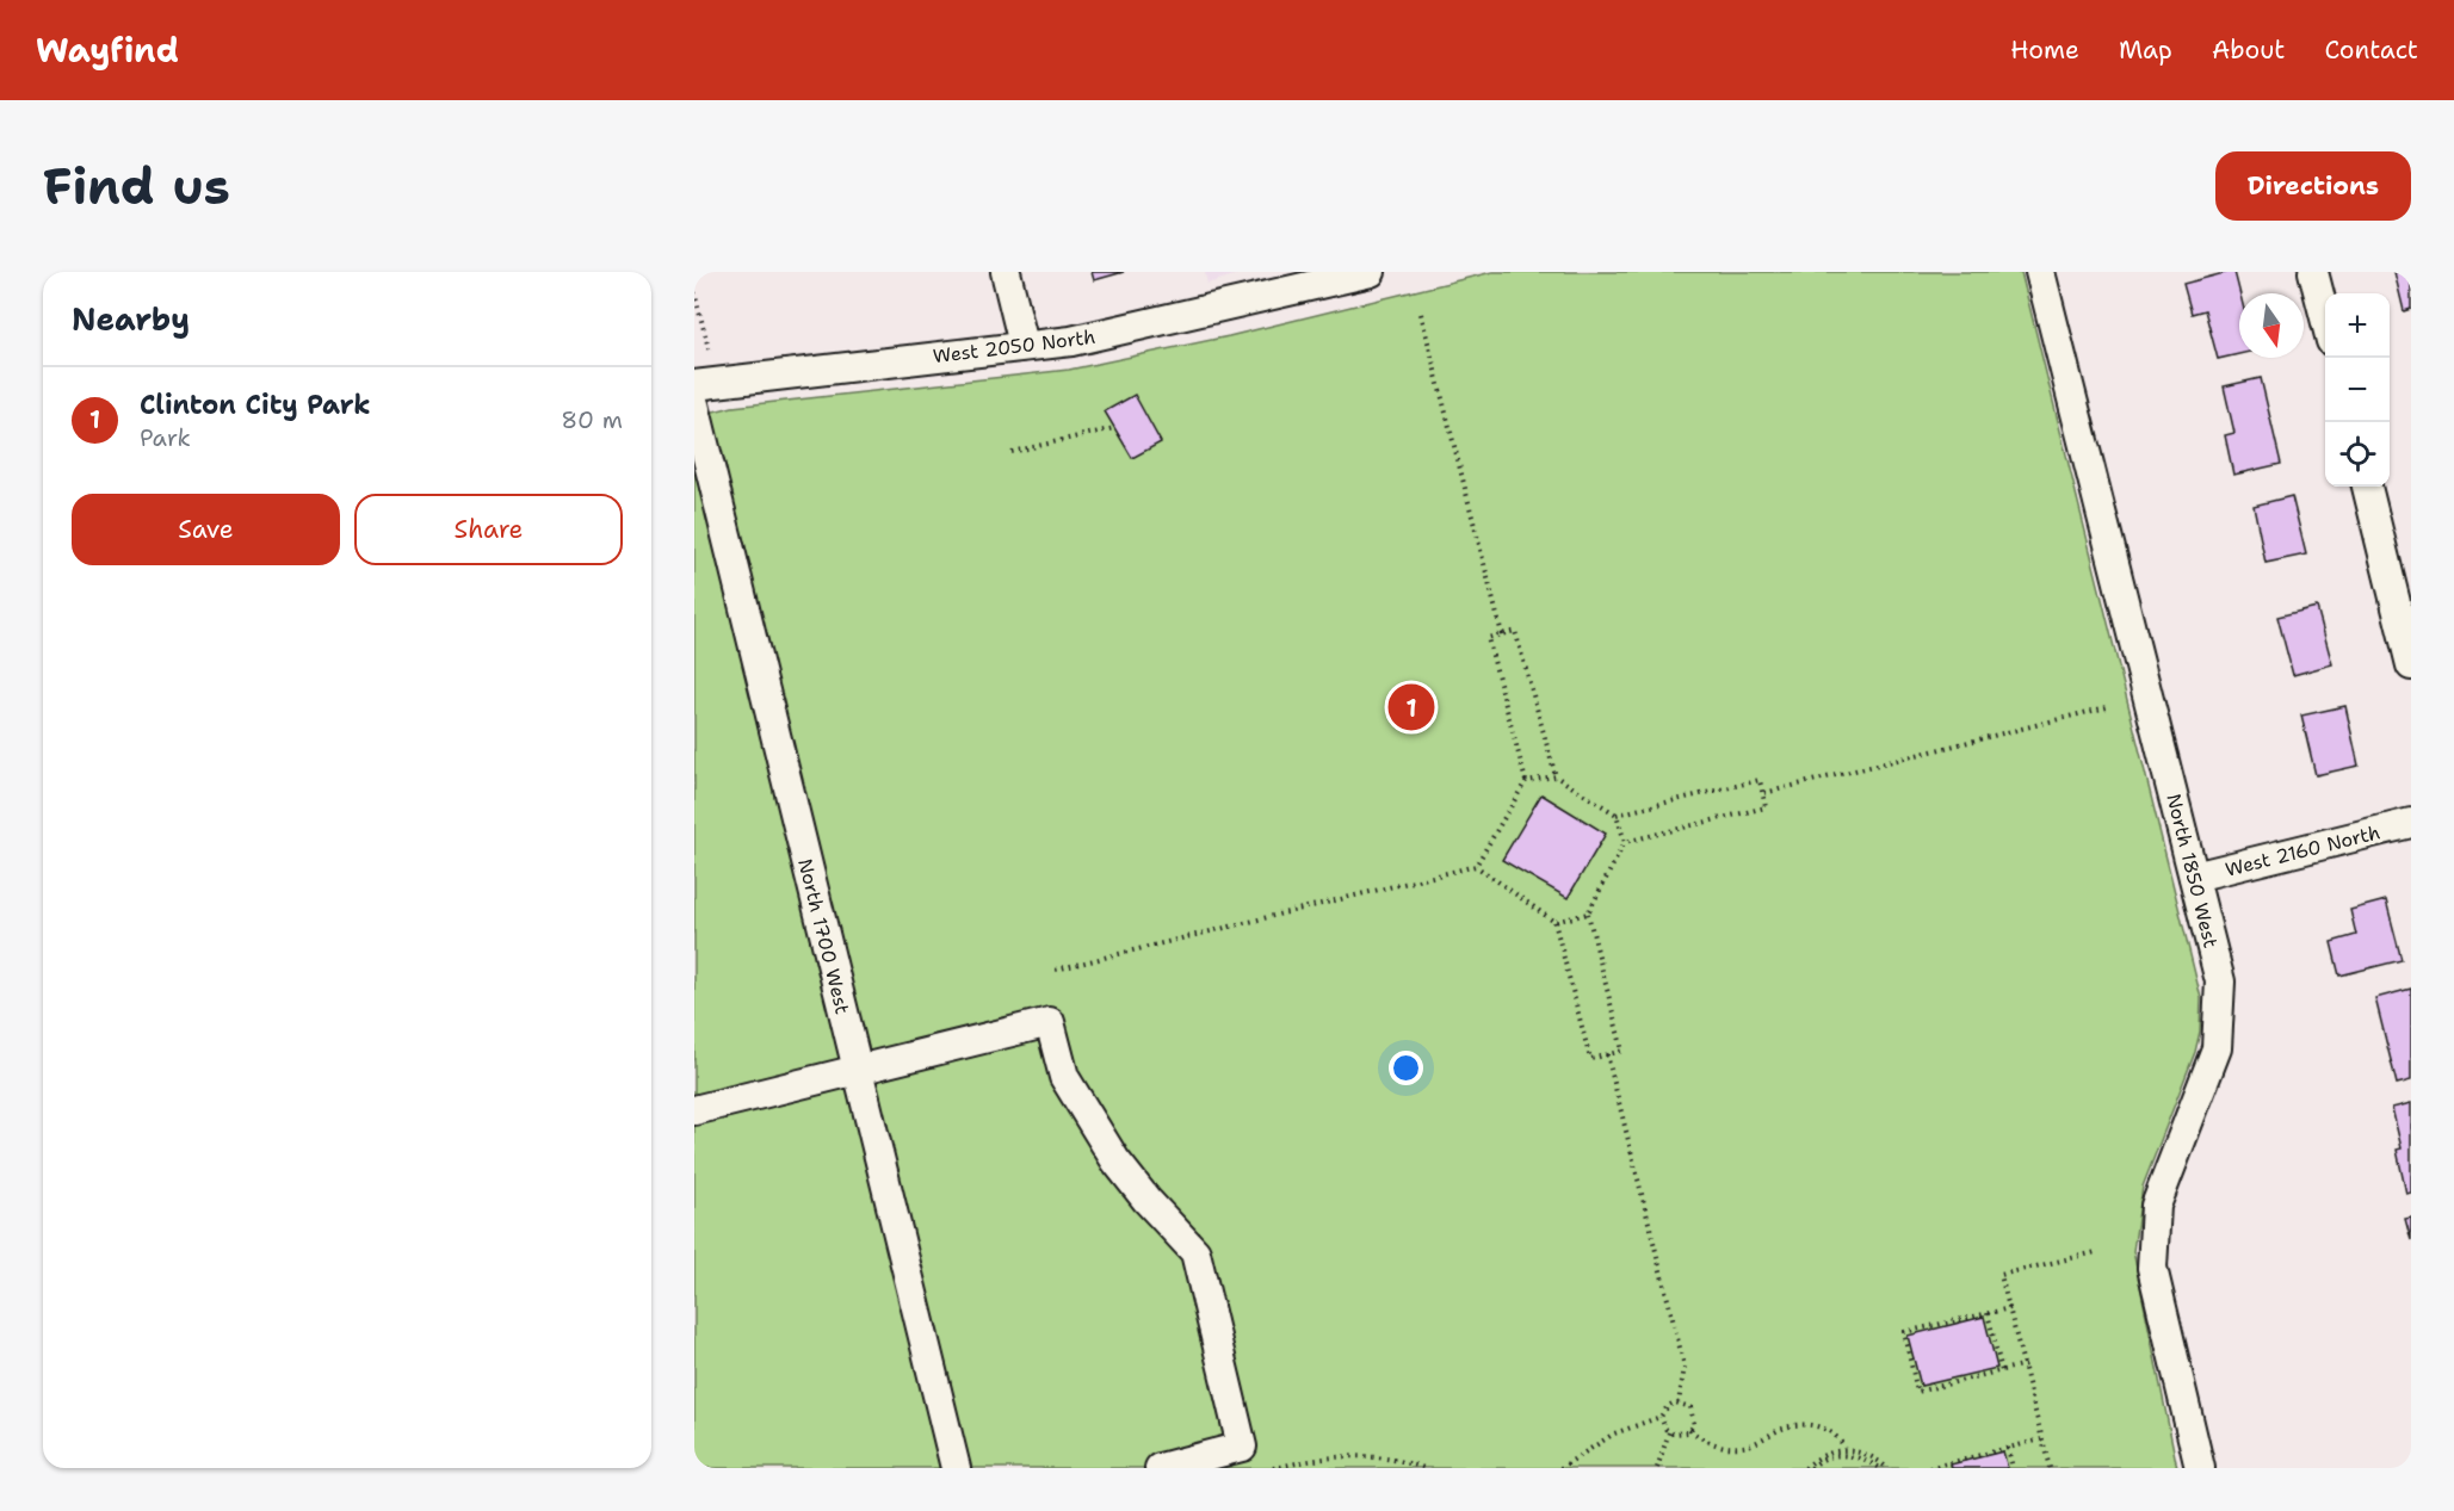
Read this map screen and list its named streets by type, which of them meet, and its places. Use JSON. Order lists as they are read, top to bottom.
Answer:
{
  "streets": {
    "street": [
      "West 2050 North",
      "West 2160 North",
      "North 1850 West",
      "North 1700 West"
    ]
  },
  "crossings": [
    ["West 2160 North", "North 1850 West"]
  ],
  "north": "bottom",
  "page": {
    "header": "Wayfind",
    "nav": [
      "Home",
      "Map",
      "About",
      "Contact"
    ],
    "buttons": [
      "Directions",
      ["Save", "Share"]
    ],
    "title": "Find us",
    "heading": "Nearby",
    "map_buttons": ["+", "−"],
    "list": [
      {
        "mark": "1",
        "name": "Clinton City Park",
        "note": "Park",
        "value": "80 m"
      }
    ],
    "pins": "1"
  }
}
